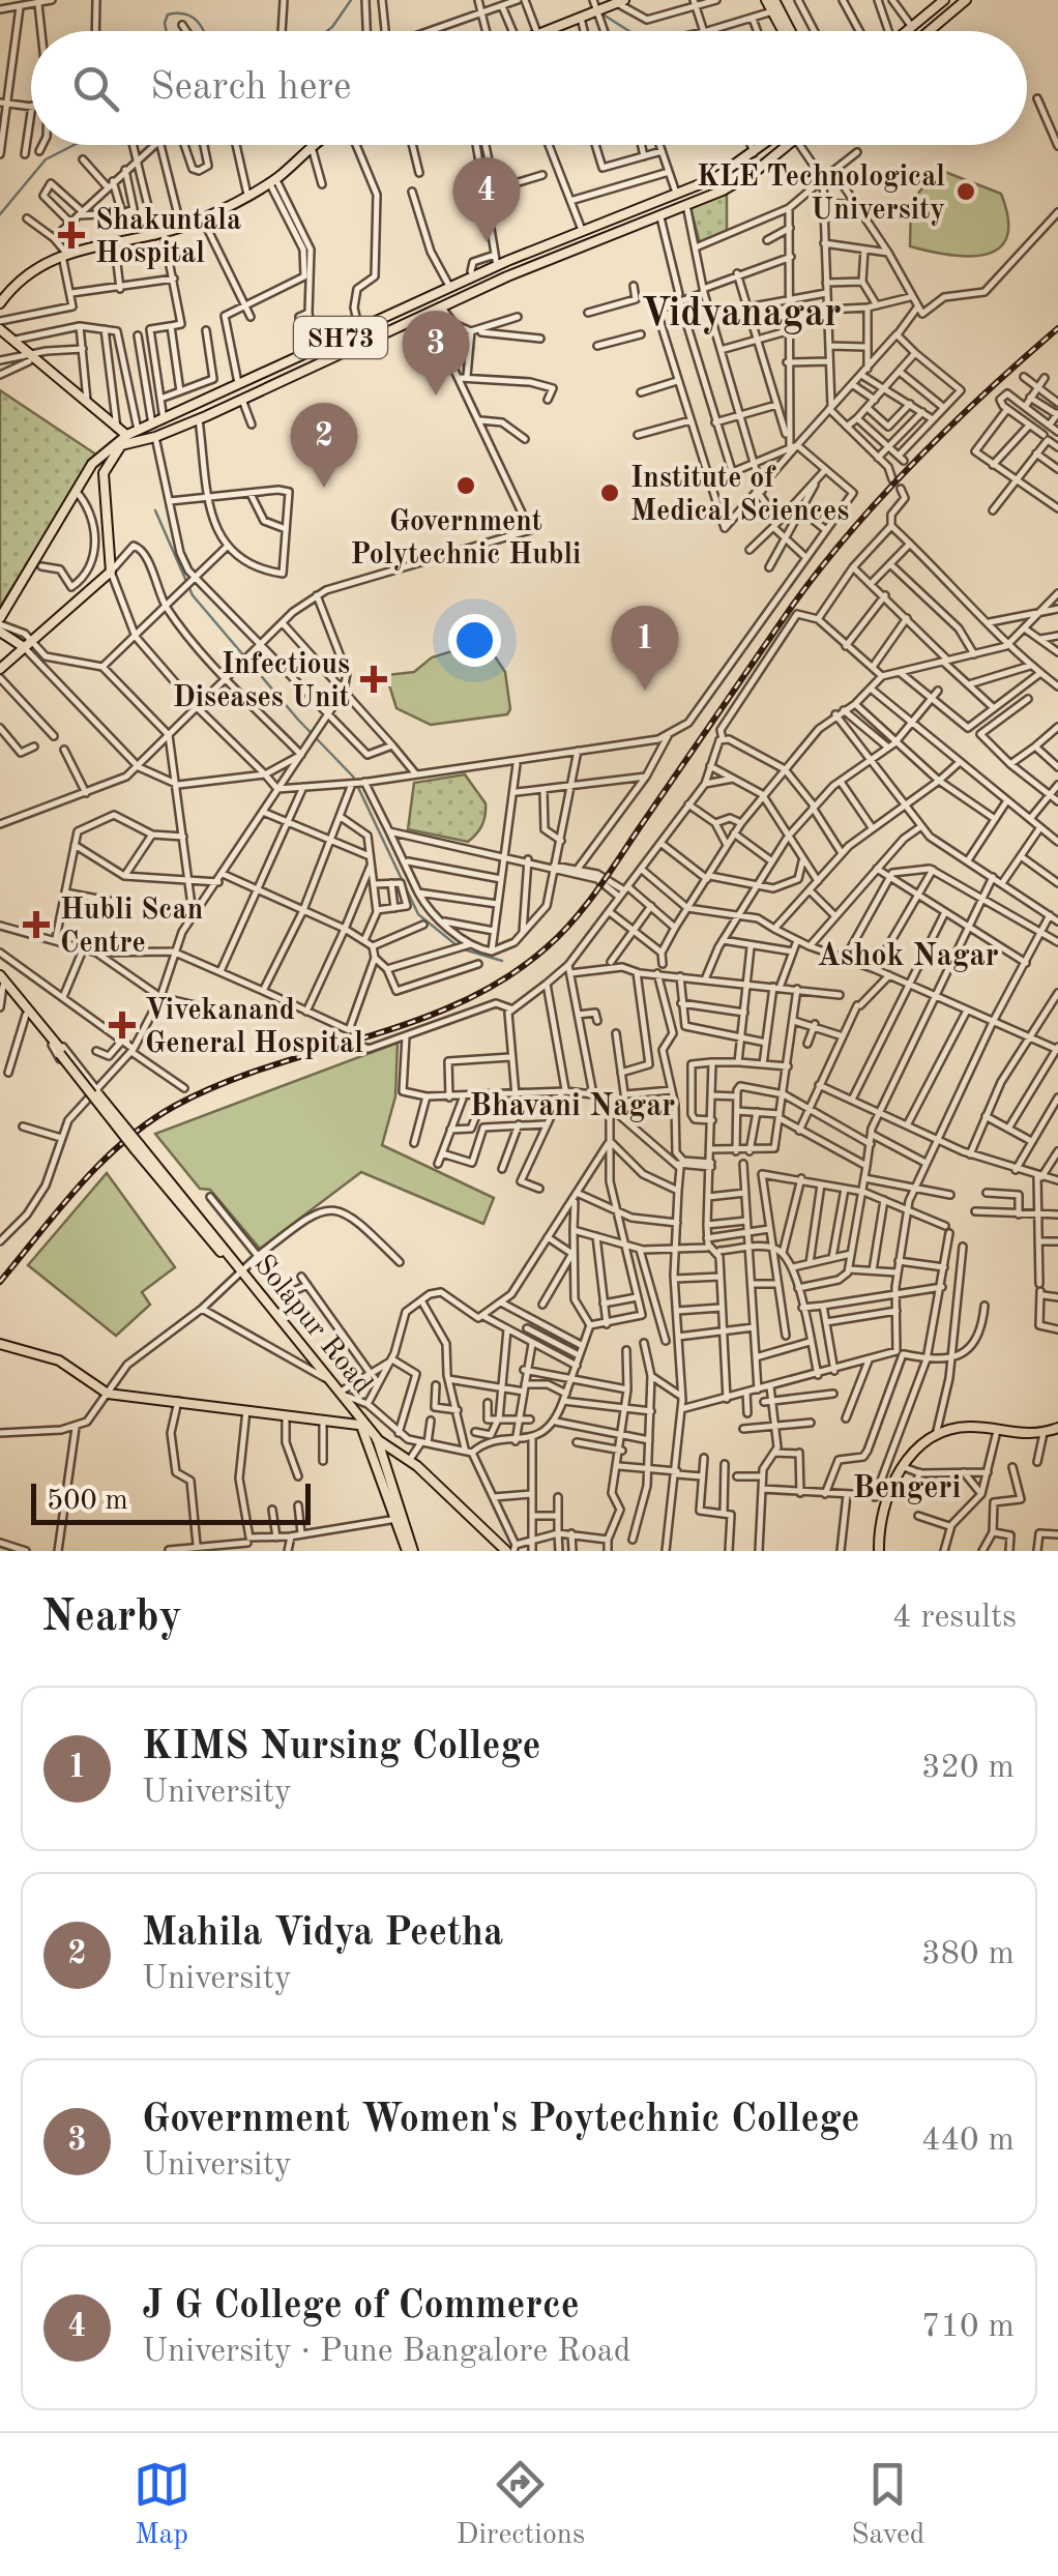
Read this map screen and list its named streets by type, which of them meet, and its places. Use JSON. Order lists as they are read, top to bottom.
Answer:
{
  "streets": {
    "main road": ["SH73", "Solapur Road"]
  },
  "districts": [
    "Vidyanagar",
    "Ashok Nagar",
    "Bhavani Nagar",
    "Bengeri"
  ],
  "places": {
    "other": ["KLE Technological University", "Government Polytechnic Hubli", "Institute of Medical Sciences"],
    "health": [
      "Shakuntala Hospital",
      "Infectious Diseases Unit",
      "Hubli Scan Centre",
      "Vivekanand General Hospital"
    ]
  },
  "scale_bar": "500 m",
  "page": {
    "search": "Search here",
    "pins": [
      "4",
      "3",
      "2",
      "1"
    ],
    "scale": "500 m",
    "heading": ["Nearby", "4 results"],
    "list": [
      {
        "mark": "1",
        "name": "KIMS Nursing College",
        "note": "University",
        "value": "320 m"
      },
      {
        "mark": "2",
        "name": "Mahila Vidya Peetha",
        "note": "University",
        "value": "380 m"
      },
      {
        "mark": "3",
        "name": "Government Women's Poytechnic College",
        "note": "University",
        "value": "440 m"
      },
      {
        "mark": "4",
        "name": "J G College of Commerce",
        "note": "University · Pune Bangalore Road",
        "value": "710 m"
      }
    ],
    "nav": ["Map", "Directions", "Saved"]
  }
}
